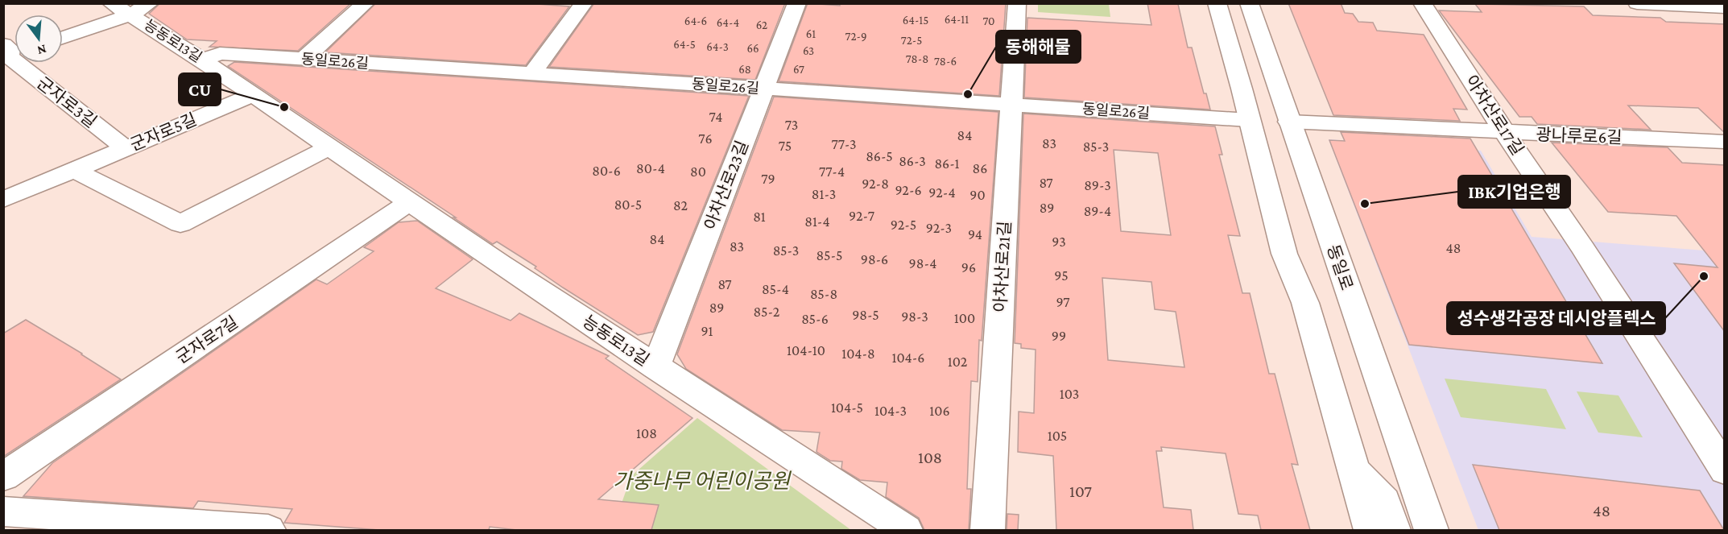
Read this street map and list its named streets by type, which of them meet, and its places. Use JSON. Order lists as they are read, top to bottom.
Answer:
{
  "streets": {
    "street": [
      "능동로13길",
      "동일로26길",
      "군자로3길",
      "아차산로17길",
      "군자로5길",
      "광나루로6길",
      "아차산로23길",
      "아차산로21길",
      "동일로",
      "군자로7길"
    ]
  },
  "crossings": [
    ["능동로13길", "동일로26길"],
    ["능동로13길", "군자로5길"],
    ["능동로13길", "아차산로23길"],
    ["능동로13길", "군자로7길"],
    ["동일로26길", "아차산로23길"],
    ["동일로26길", "아차산로21길"],
    ["군자로3길", "군자로5길"],
    ["아차산로17길", "광나루로6길"],
    ["광나루로6길", "동일로"]
  ],
  "parks": ["가중나무 어린이공원"],
  "places": [
    "동해해물",
    "CU",
    "IBK기업은행",
    "성수생각공장 데시앙플렉스"
  ],
  "house_numbers": [
    "64-11",
    "64-15",
    "64-6",
    "70",
    "64-4",
    "62",
    "61",
    "72-9",
    "72-5",
    "64-5",
    "64-3",
    "66",
    "63",
    "78-8",
    "78-6",
    "68",
    "67",
    "74",
    "73",
    "84",
    "76",
    "83",
    "77-3",
    "75",
    "85-3",
    "86-5",
    "86-3",
    "86-1",
    "80-4",
    "86",
    "80-6",
    "80",
    "77-4",
    "79",
    "87",
    "92-8",
    "89-3",
    "92-6",
    "92-4",
    "81-3",
    "90",
    "80-5",
    "82",
    "89",
    "89-4",
    "92-7",
    "81",
    "81-4",
    "92-5",
    "92-3",
    "94",
    "84",
    "93",
    "83",
    "48",
    "85-3",
    "85-5",
    "98-6",
    "98-4",
    "96",
    "95",
    "87",
    "85-4",
    "85-8",
    "97",
    "89",
    "85-2",
    "98-5",
    "98-3",
    "100",
    "85-6",
    "91",
    "99",
    "104-10",
    "104-8",
    "104-6",
    "102",
    "103",
    "104-5",
    "104-3",
    "106",
    "108",
    "105",
    "108",
    "107",
    "48"
  ],
  "north": "bottom"
}
